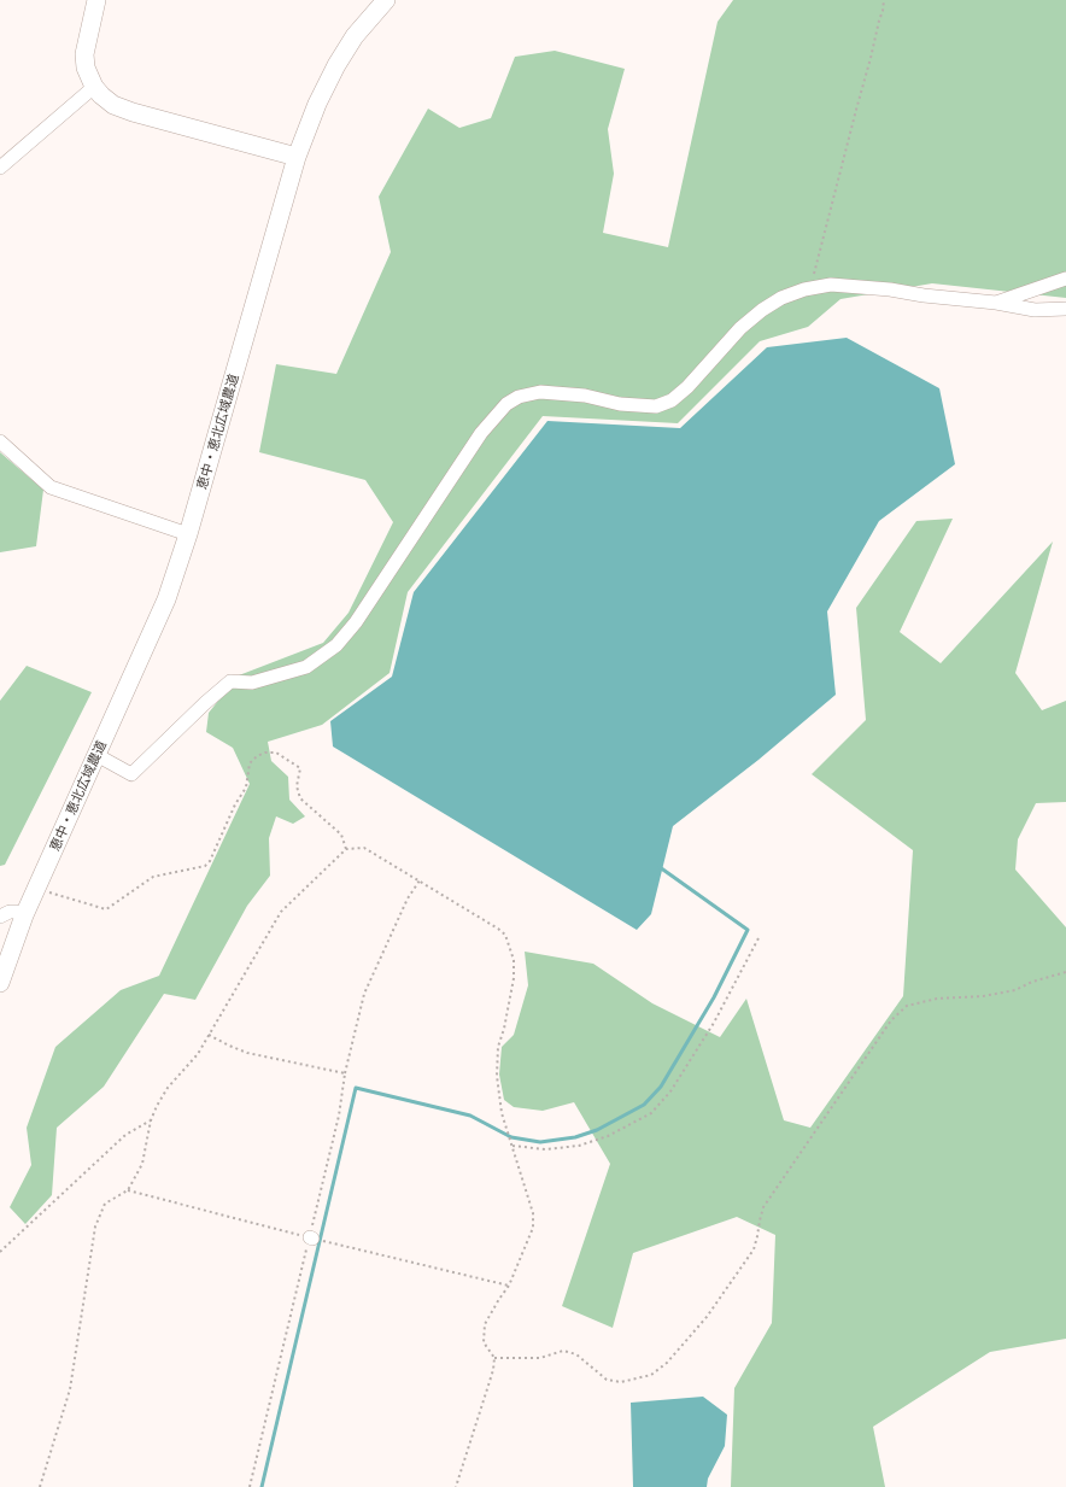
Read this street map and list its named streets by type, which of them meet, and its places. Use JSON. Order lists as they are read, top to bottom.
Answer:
{
  "streets": {
    "street": ["恵中・恵北広域農道"]
  }
}
